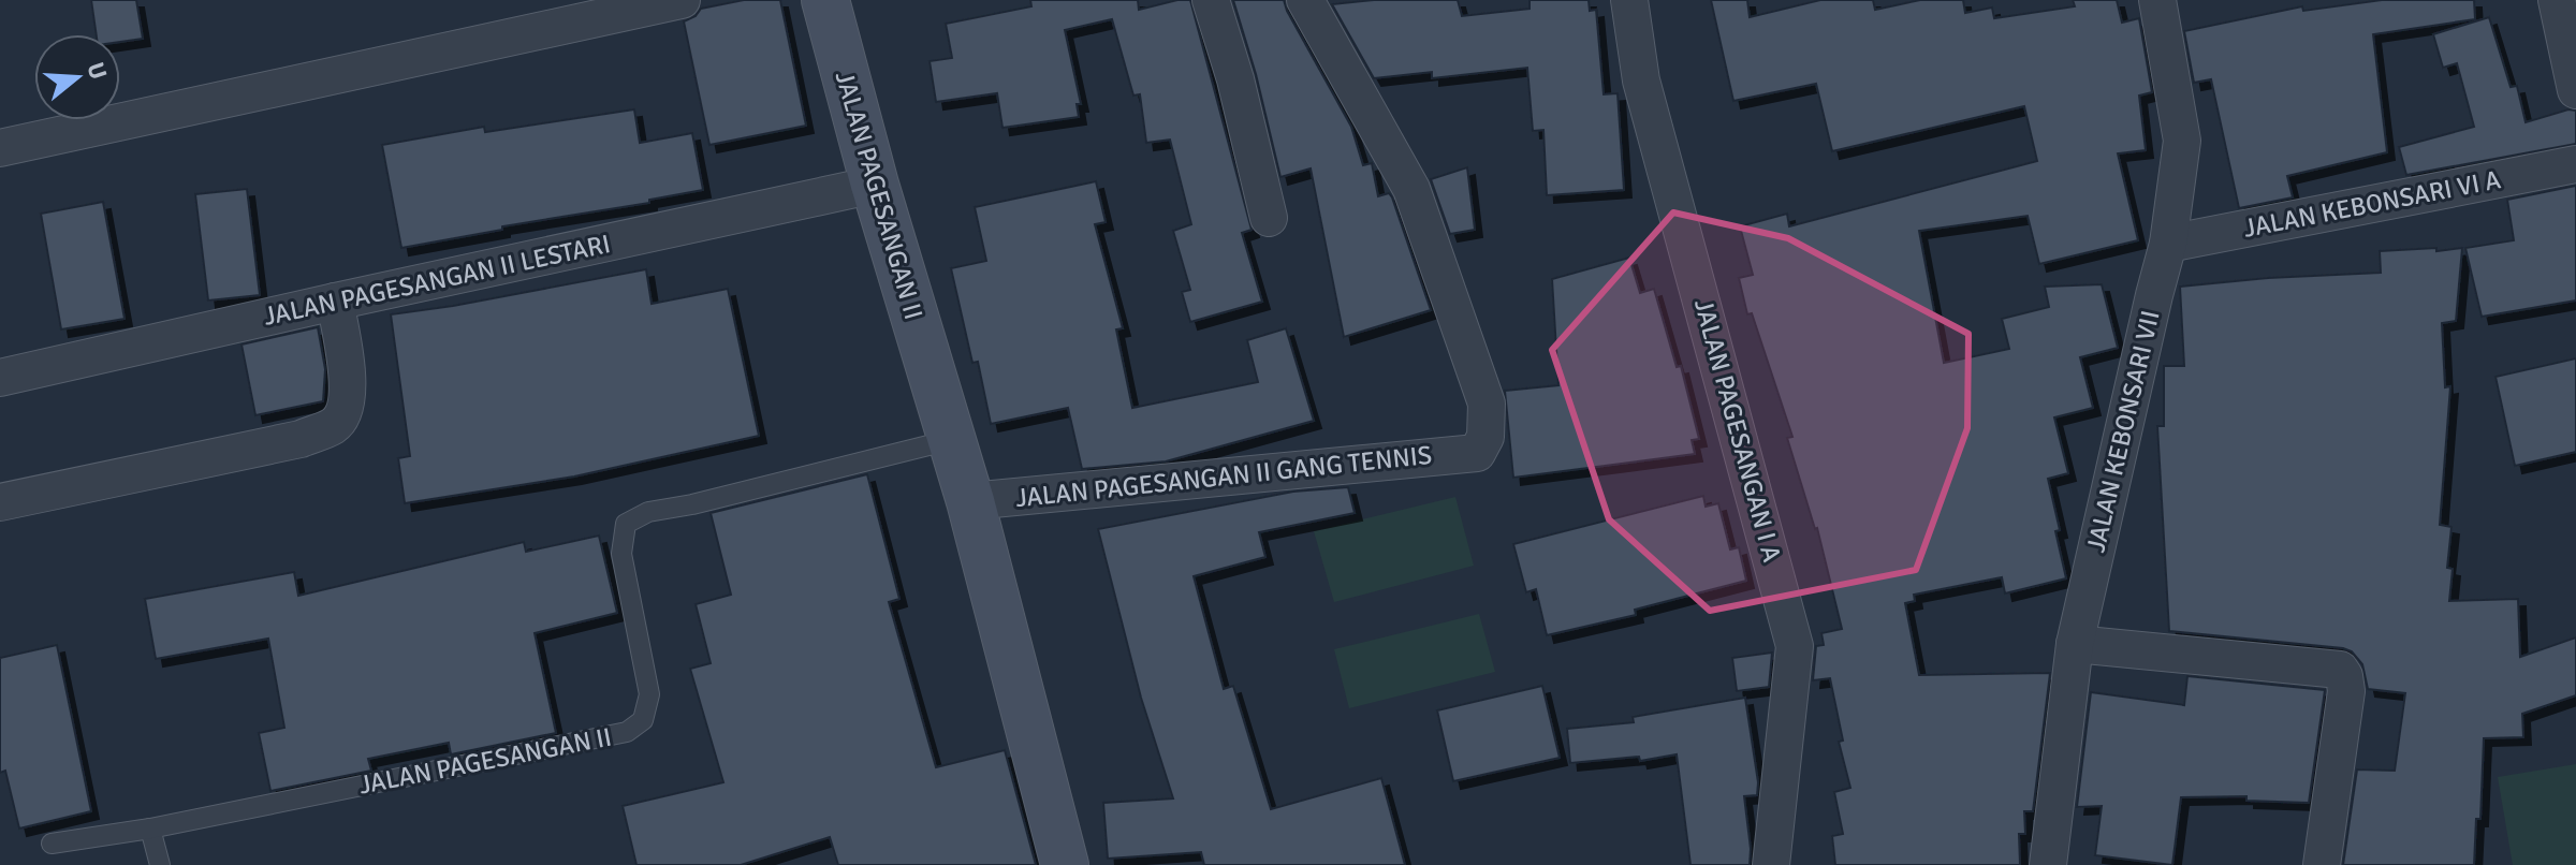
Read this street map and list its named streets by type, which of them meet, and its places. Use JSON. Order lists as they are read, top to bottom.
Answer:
{
  "streets": {
    "street": [
      "JALAN PAGESANGAN II",
      "JALAN KEBONSARI VI A",
      "JALAN PAGESANGAN II LESTARI",
      "JALAN PAGESANGAN I A",
      "JALAN KEBONSARI VII",
      "JALAN PAGESANGAN II GANG TENNIS"
    ]
  },
  "crossings": [
    ["JALAN PAGESANGAN II", "JALAN PAGESANGAN II LESTARI"],
    ["JALAN PAGESANGAN II", "JALAN PAGESANGAN II GANG TENNIS"],
    ["JALAN KEBONSARI VI A", "JALAN KEBONSARI VII"]
  ],
  "north": "right"
}
